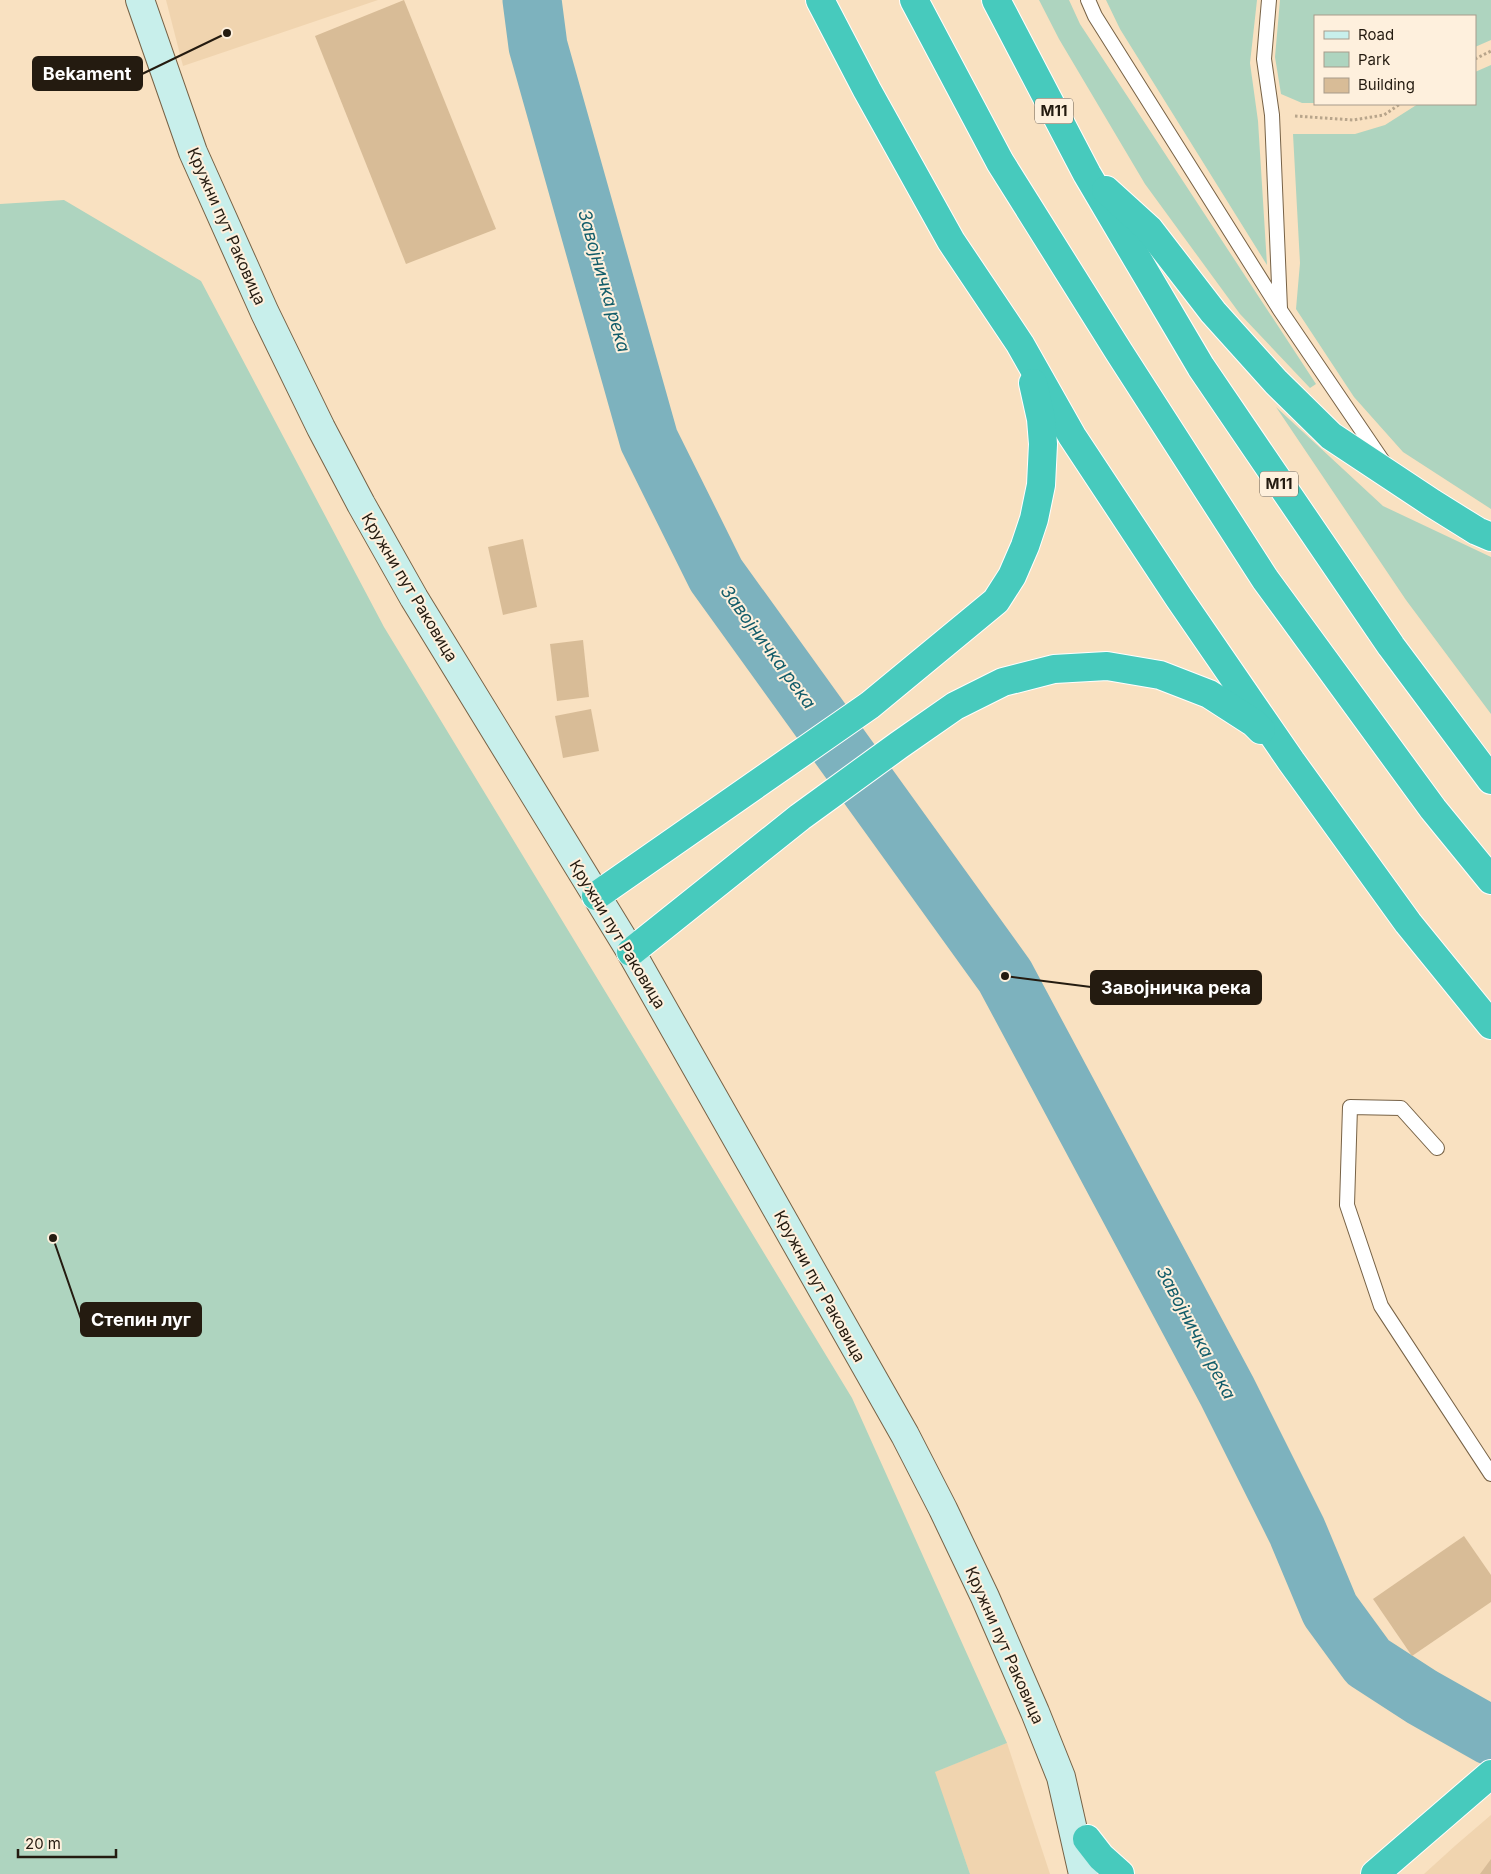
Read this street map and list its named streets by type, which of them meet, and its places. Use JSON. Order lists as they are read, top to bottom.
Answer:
{
  "streets": {
    "highway": ["M11"],
    "main road": ["Кружни пут Раковица"]
  },
  "water": ["Завојничка река"],
  "places": ["Bekament", "Завојничка река", "Степин луг"],
  "legend": ["Road", "Park", "Building"],
  "scale_bar": "20 m"
}
